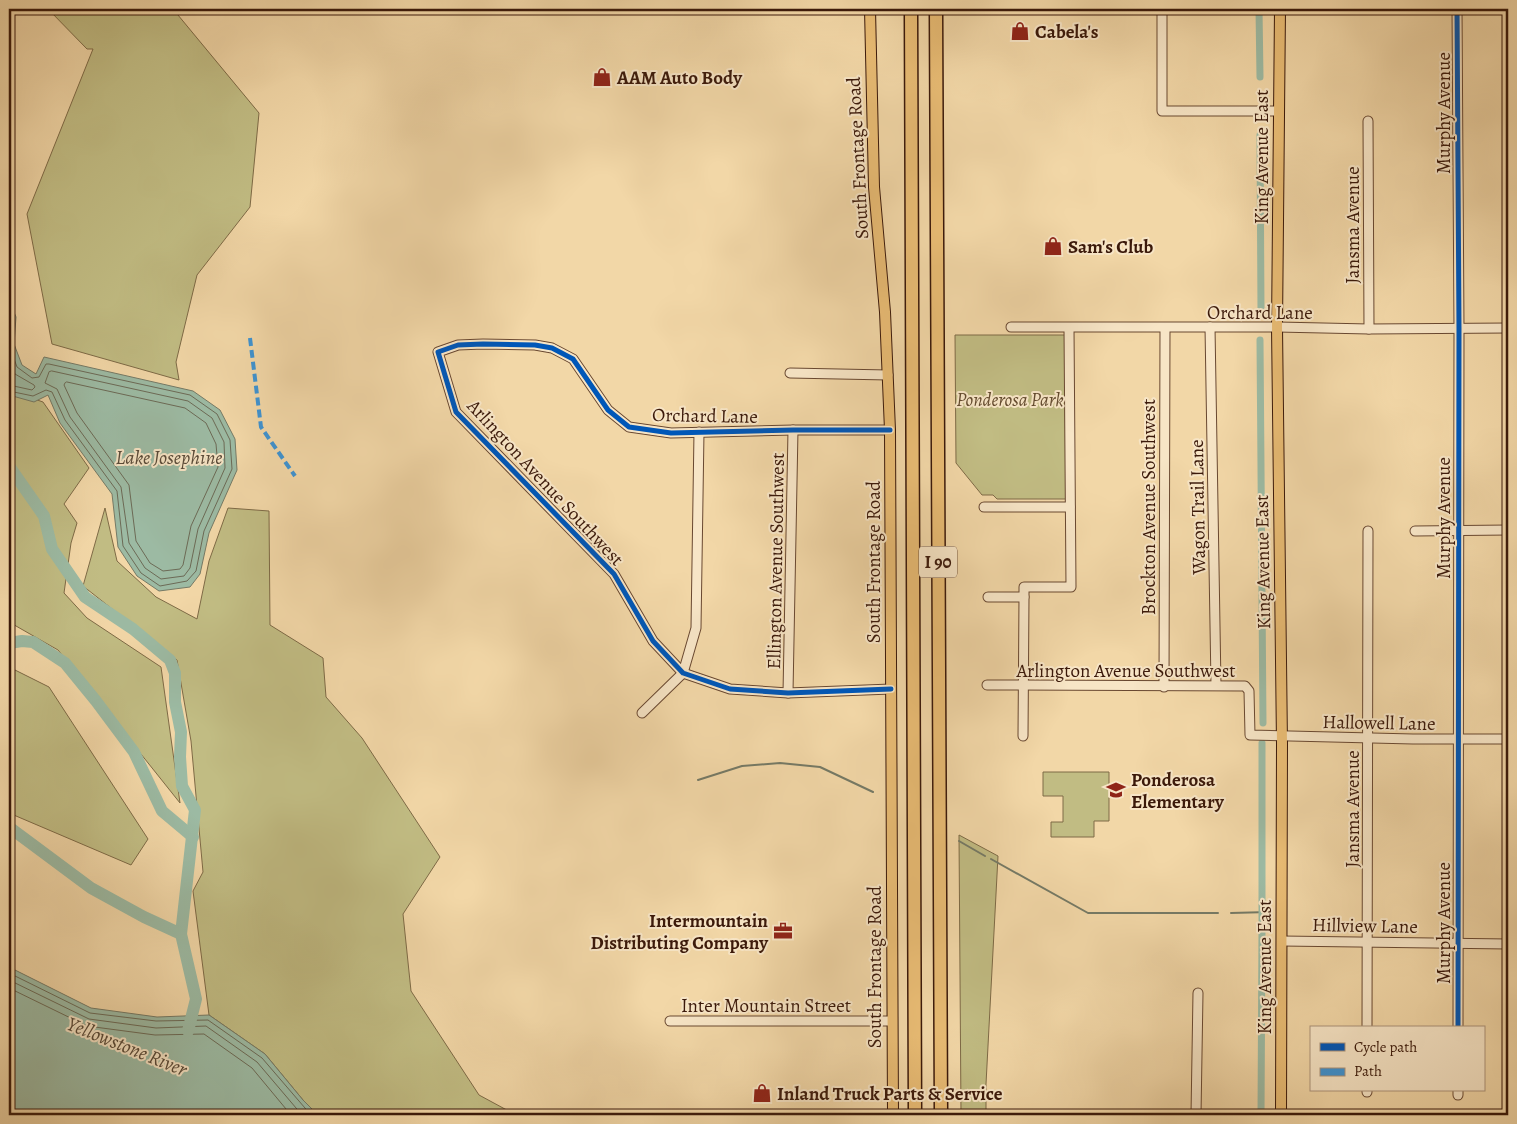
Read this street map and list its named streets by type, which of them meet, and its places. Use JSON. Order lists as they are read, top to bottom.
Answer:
{
  "streets": {
    "highway": ["I 90"],
    "main road": ["King Avenue East", "South Frontage Road"],
    "street": [
      "Murphy Avenue",
      "Jansma Avenue",
      "Orchard Lane",
      "Arlington Avenue Southwest",
      "Brockton Avenue Southwest",
      "Wagon Trail Lane",
      "Ellington Avenue Southwest",
      "Hallowell Lane",
      "Hillview Lane",
      "Inter Mountain Street"
    ]
  },
  "crossings": [
    ["Murphy Avenue", "Orchard Lane"],
    ["Murphy Avenue", "Hallowell Lane"],
    ["Murphy Avenue", "Hillview Lane"],
    ["King Avenue East", "Orchard Lane"],
    ["King Avenue East", "Hallowell Lane"],
    ["King Avenue East", "Hillview Lane"],
    ["South Frontage Road", "Orchard Lane"],
    ["South Frontage Road", "Arlington Avenue Southwest"],
    ["South Frontage Road", "Inter Mountain Street"],
    ["Jansma Avenue", "Orchard Lane"],
    ["Jansma Avenue", "Hallowell Lane"],
    ["Jansma Avenue", "Hillview Lane"],
    ["Orchard Lane", "Arlington Avenue Southwest"],
    ["Orchard Lane", "Brockton Avenue Southwest"],
    ["Orchard Lane", "Wagon Trail Lane"],
    ["Orchard Lane", "Ellington Avenue Southwest"],
    ["Arlington Avenue Southwest", "Brockton Avenue Southwest"],
    ["Arlington Avenue Southwest", "Wagon Trail Lane"],
    ["Arlington Avenue Southwest", "Ellington Avenue Southwest"],
    ["Arlington Avenue Southwest", "Hallowell Lane"]
  ],
  "water": ["Lake Josephine", "Yellowstone River"],
  "parks": ["Ponderosa Park"],
  "places": {
    "shop": [
      "Cabela's",
      "AAM Auto Body",
      "Sam's Club",
      "Inland Truck Parts & Service"
    ],
    "school or university": ["Ponderosa Elementary"],
    "office": ["Intermountain Distributing Company"]
  },
  "legend": ["Cycle path", "Path"]
}
